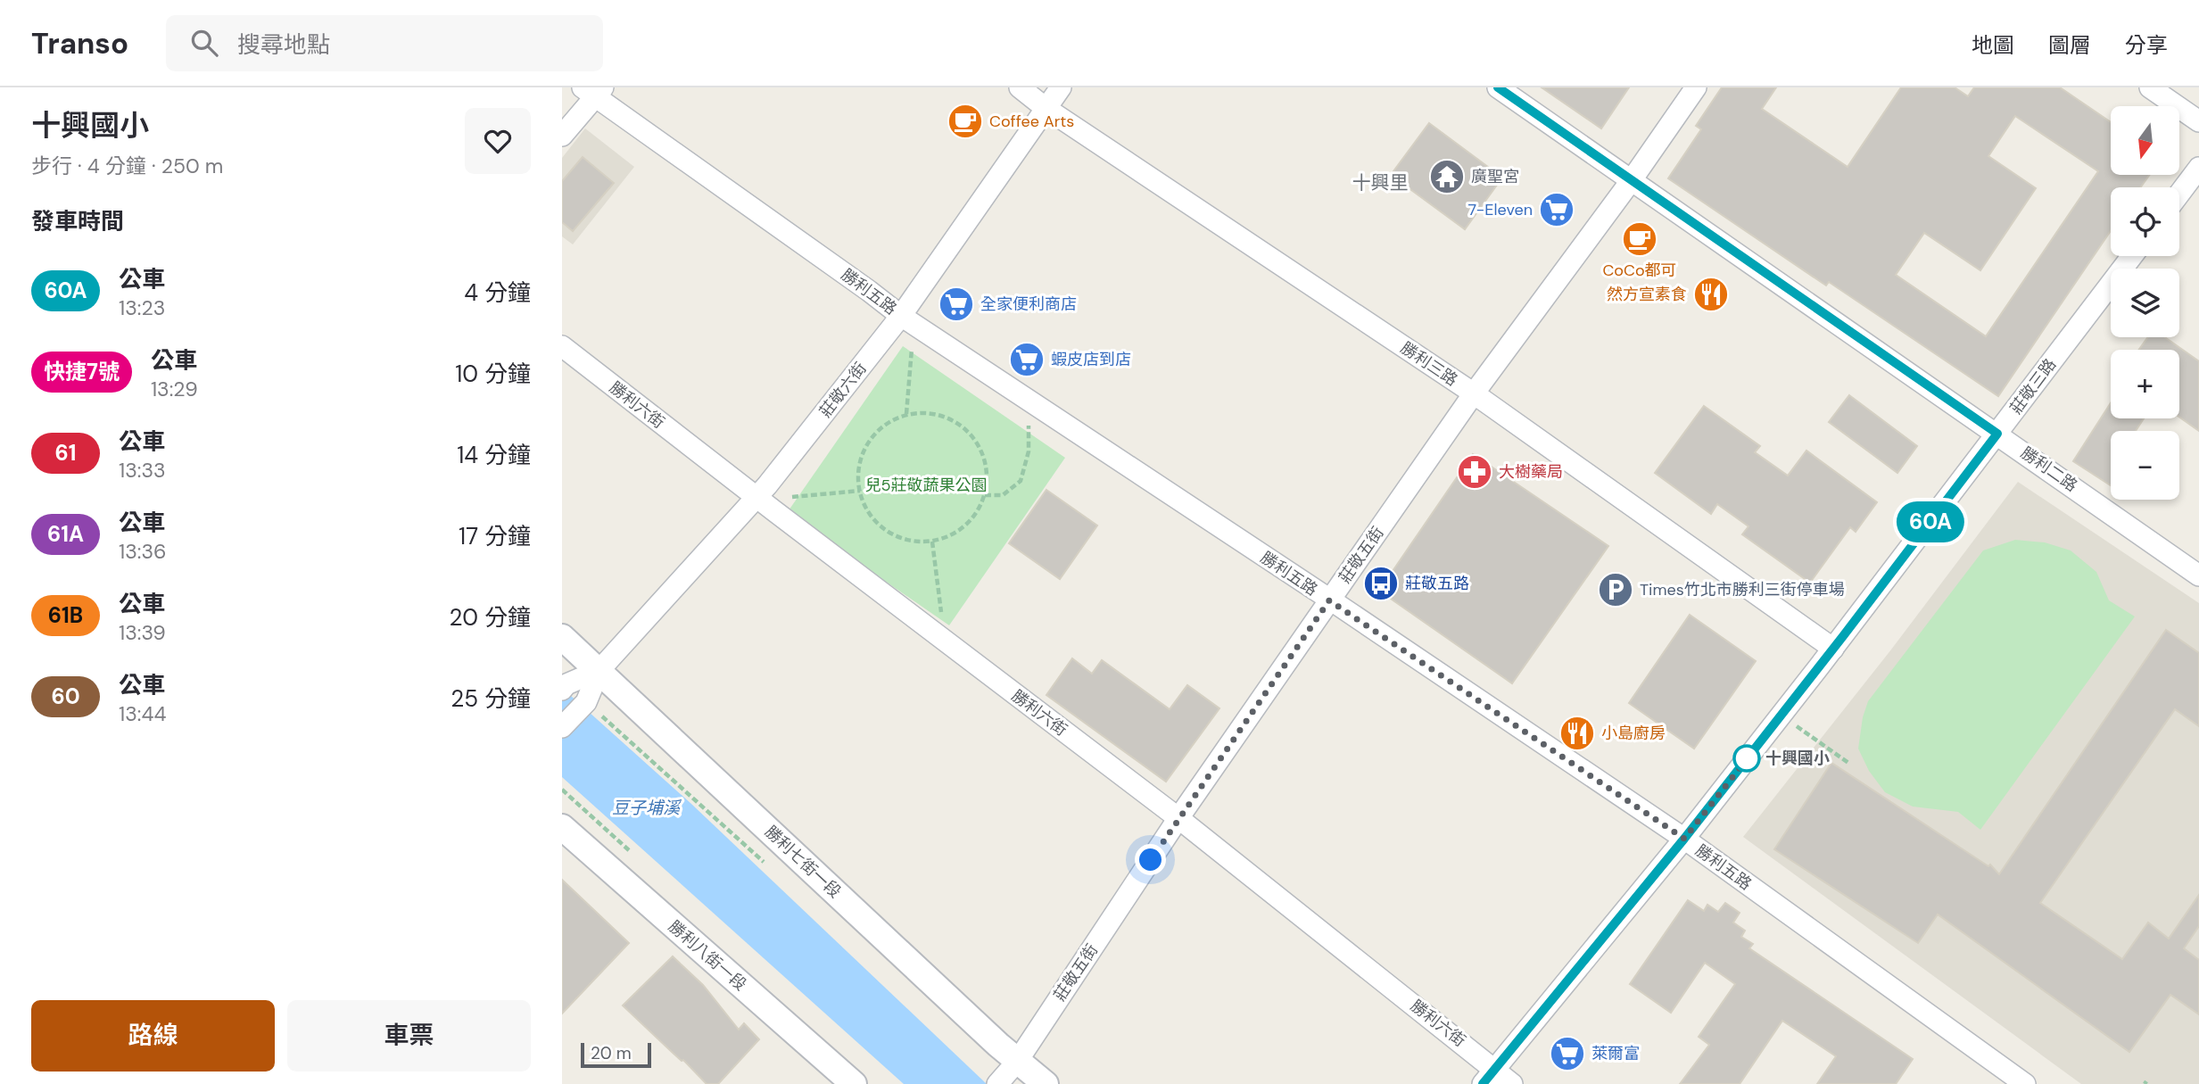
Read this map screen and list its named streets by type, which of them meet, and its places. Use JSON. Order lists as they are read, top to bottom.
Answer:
{
  "streets": {
    "street": [
      "勝利五路",
      "勝利三路",
      "莊敬三路",
      "莊敬六街",
      "勝利六街",
      "勝利二路",
      "莊敬五街",
      "勝利七街一段",
      "勝利八街一段"
    ]
  },
  "crossings": [
    ["勝利五路", "莊敬三路"],
    ["勝利五路", "莊敬六街"],
    ["勝利五路", "莊敬五街"],
    ["勝利三路", "莊敬三路"],
    ["勝利三路", "莊敬六街"],
    ["勝利三路", "莊敬五街"],
    ["莊敬三路", "勝利六街"],
    ["莊敬三路", "勝利二路"],
    ["莊敬六街", "勝利六街"],
    ["莊敬六街", "勝利七街一段"],
    ["勝利六街", "莊敬五街"],
    ["勝利二路", "莊敬五街"],
    ["莊敬五街", "勝利七街一段"]
  ],
  "districts": ["十興里"],
  "water": ["豆子埔溪"],
  "parks": ["兒5莊敬蔬果公園"],
  "places": {
    "cafe": ["Coffee Arts", "CoCo都可"],
    "temple": ["廣聖宮"],
    "supermarket": [
      "7-Eleven",
      "全家便利商店",
      "蝦皮店到店",
      "萊爾富"
    ],
    "restaurant": ["然方宣素食", "小島廚房"],
    "pharmacy": ["大樹藥局"],
    "bus stop": ["莊敬五路"],
    "parking": ["Times竹北市勝利三街停車場"],
    "other": ["十興國小"]
  },
  "lines": ["bus line 60A"],
  "scale_bar": "20 m",
  "north": "bottom",
  "page": {
    "header": "Transo",
    "search": "搜尋地點",
    "nav": ["地圖", "圖層", "分享"],
    "heading": [
      ["十興國小", "步行 · 4 分鐘 · 250 m"],
      "發車時間"
    ],
    "on_map": "60A",
    "map_buttons": ["+", "−"],
    "list": [
      {
        "mark": "60A",
        "name": "公車",
        "note": "13:23",
        "value": "4 分鐘"
      },
      {
        "mark": "快捷7號",
        "name": "公車",
        "note": "13:29",
        "value": "10 分鐘"
      },
      {
        "mark": "61",
        "name": "公車",
        "note": "13:33",
        "value": "14 分鐘"
      },
      {
        "mark": "61A",
        "name": "公車",
        "note": "13:36",
        "value": "17 分鐘"
      },
      {
        "mark": "61B",
        "name": "公車",
        "note": "13:39",
        "value": "20 分鐘"
      },
      {
        "mark": "60",
        "name": "公車",
        "note": "13:44",
        "value": "25 分鐘"
      }
    ],
    "buttons": ["路線", "車票"],
    "scale": "20 m"
  }
}
